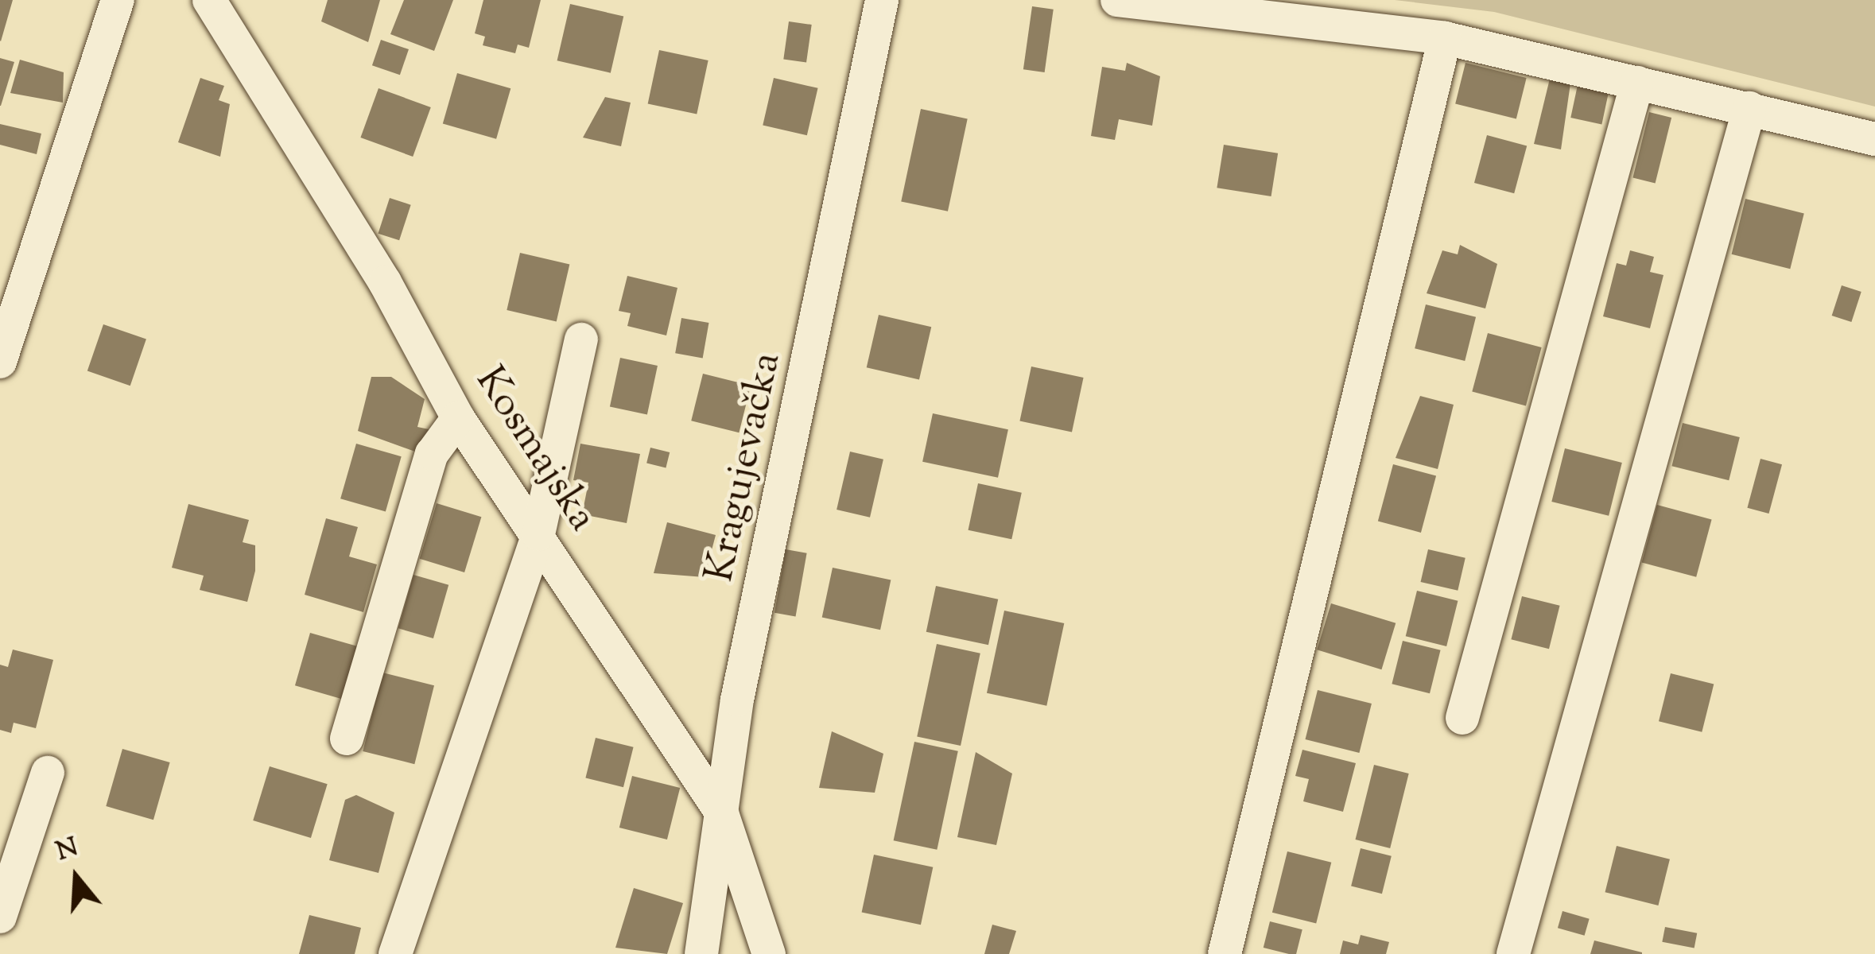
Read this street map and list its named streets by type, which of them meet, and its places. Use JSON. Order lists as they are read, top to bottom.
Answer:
{
  "streets": {
    "street": ["Kosmajska", "Kragujevačka"]
  },
  "crossings": [
    ["Kosmajska", "Kragujevačka"]
  ],
  "north": "top"
}
